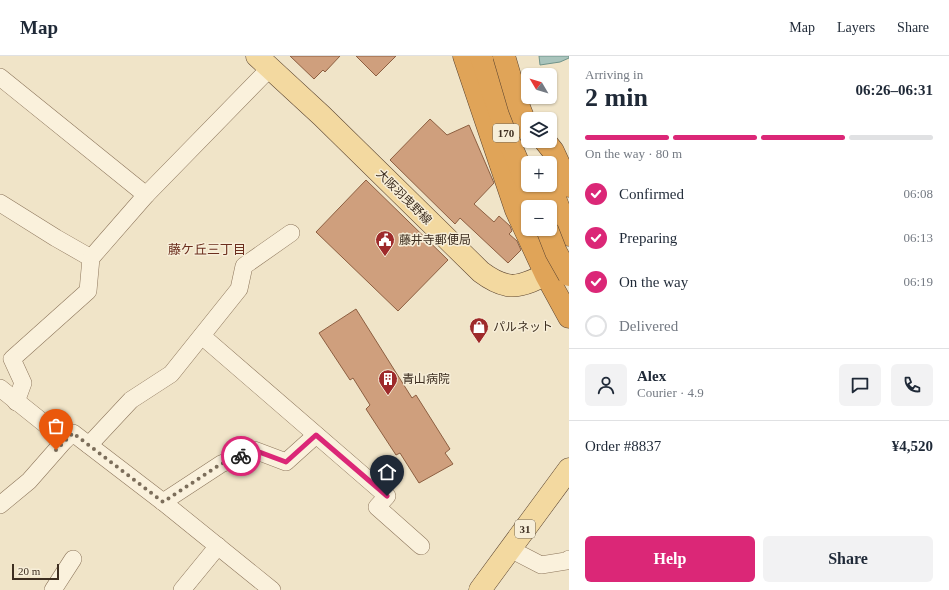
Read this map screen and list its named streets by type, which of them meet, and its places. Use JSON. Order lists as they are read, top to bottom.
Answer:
{
  "streets": {
    "highway": ["170"],
    "main road": ["大阪羽曳野線", "31"]
  },
  "districts": ["藤ケ丘三丁目"],
  "places": {
    "public building": ["藤井寺郵便局"],
    "shop": ["パルネット"],
    "building": ["青山病院"]
  },
  "scale_bar": "20 m",
  "north": "top left",
  "page": {
    "header": "Map",
    "nav": ["Map", "Layers", "Share"],
    "heading": ["2 min", "Arriving in", "06:26–06:31"],
    "panel": [
      "Alex",
      "Courier · 4.9",
      "Order #8837",
      "¥4,520"
    ],
    "map_buttons": ["+", "−"],
    "bar": "On the way · 80 m",
    "list": [
      ["Confirmed", "06:08"],
      ["Preparing", "06:13"],
      ["On the way", "06:19"],
      "Delivered"
    ],
    "buttons": ["Help", "Share"],
    "scale": "20 m"
  }
}
